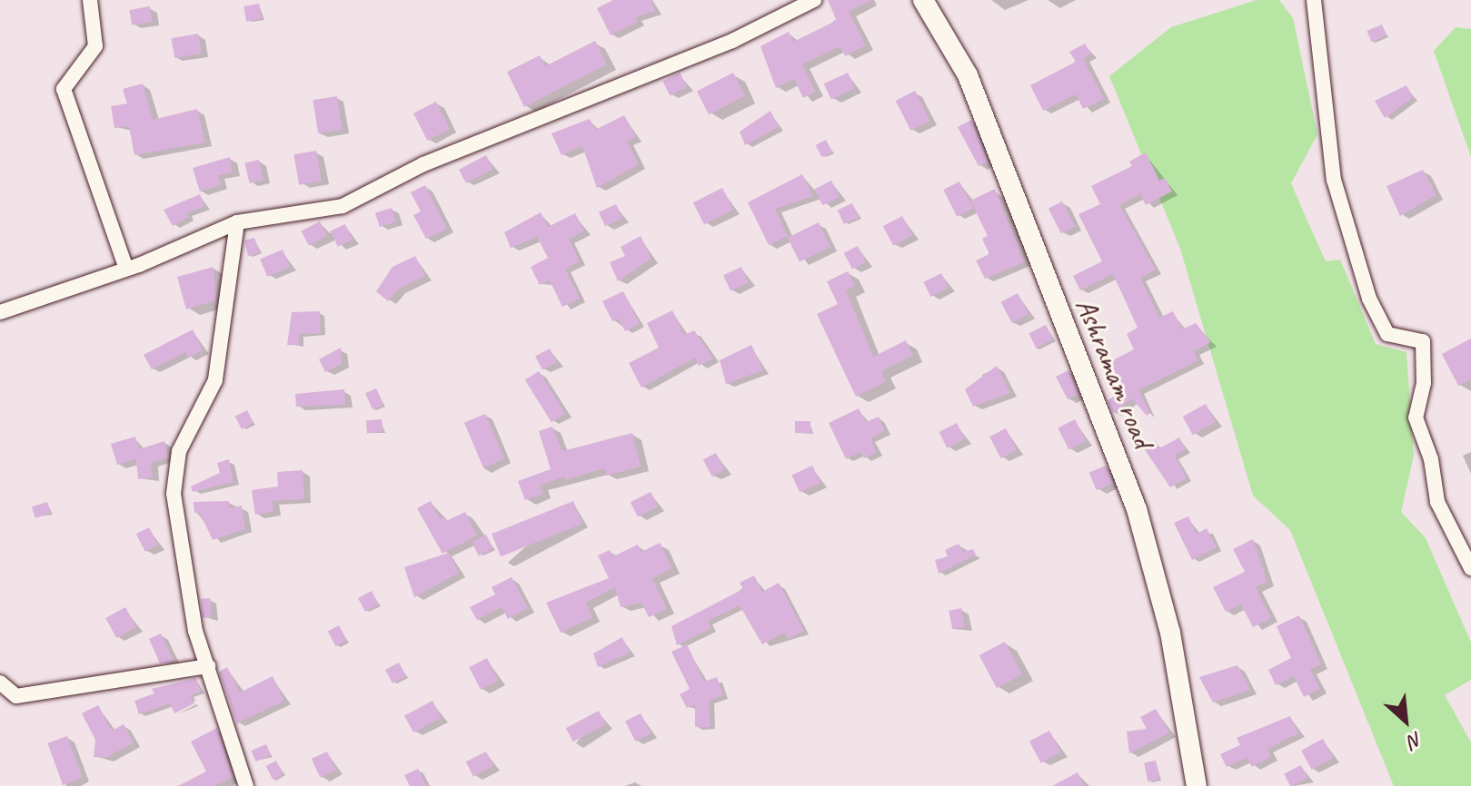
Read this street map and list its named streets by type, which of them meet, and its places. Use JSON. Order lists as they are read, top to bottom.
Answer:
{
  "streets": {
    "main road": ["Ashramam road"]
  },
  "north": "bottom right"
}
